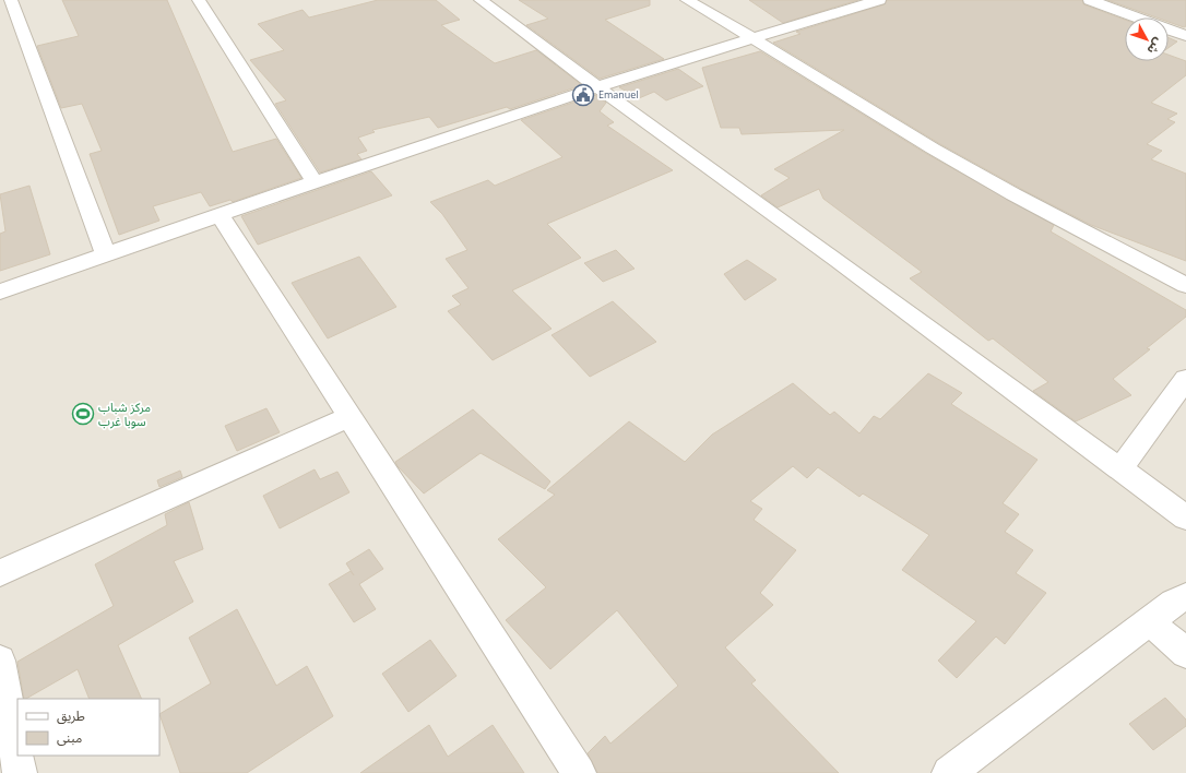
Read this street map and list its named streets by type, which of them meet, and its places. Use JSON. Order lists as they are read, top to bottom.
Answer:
{
  "places": {
    "public building": ["Emanuel"],
    "sports": ["مركز شباب سوبا غرب"]
  },
  "legend": ["طريق", "مبنى"],
  "north": "bottom right"
}
